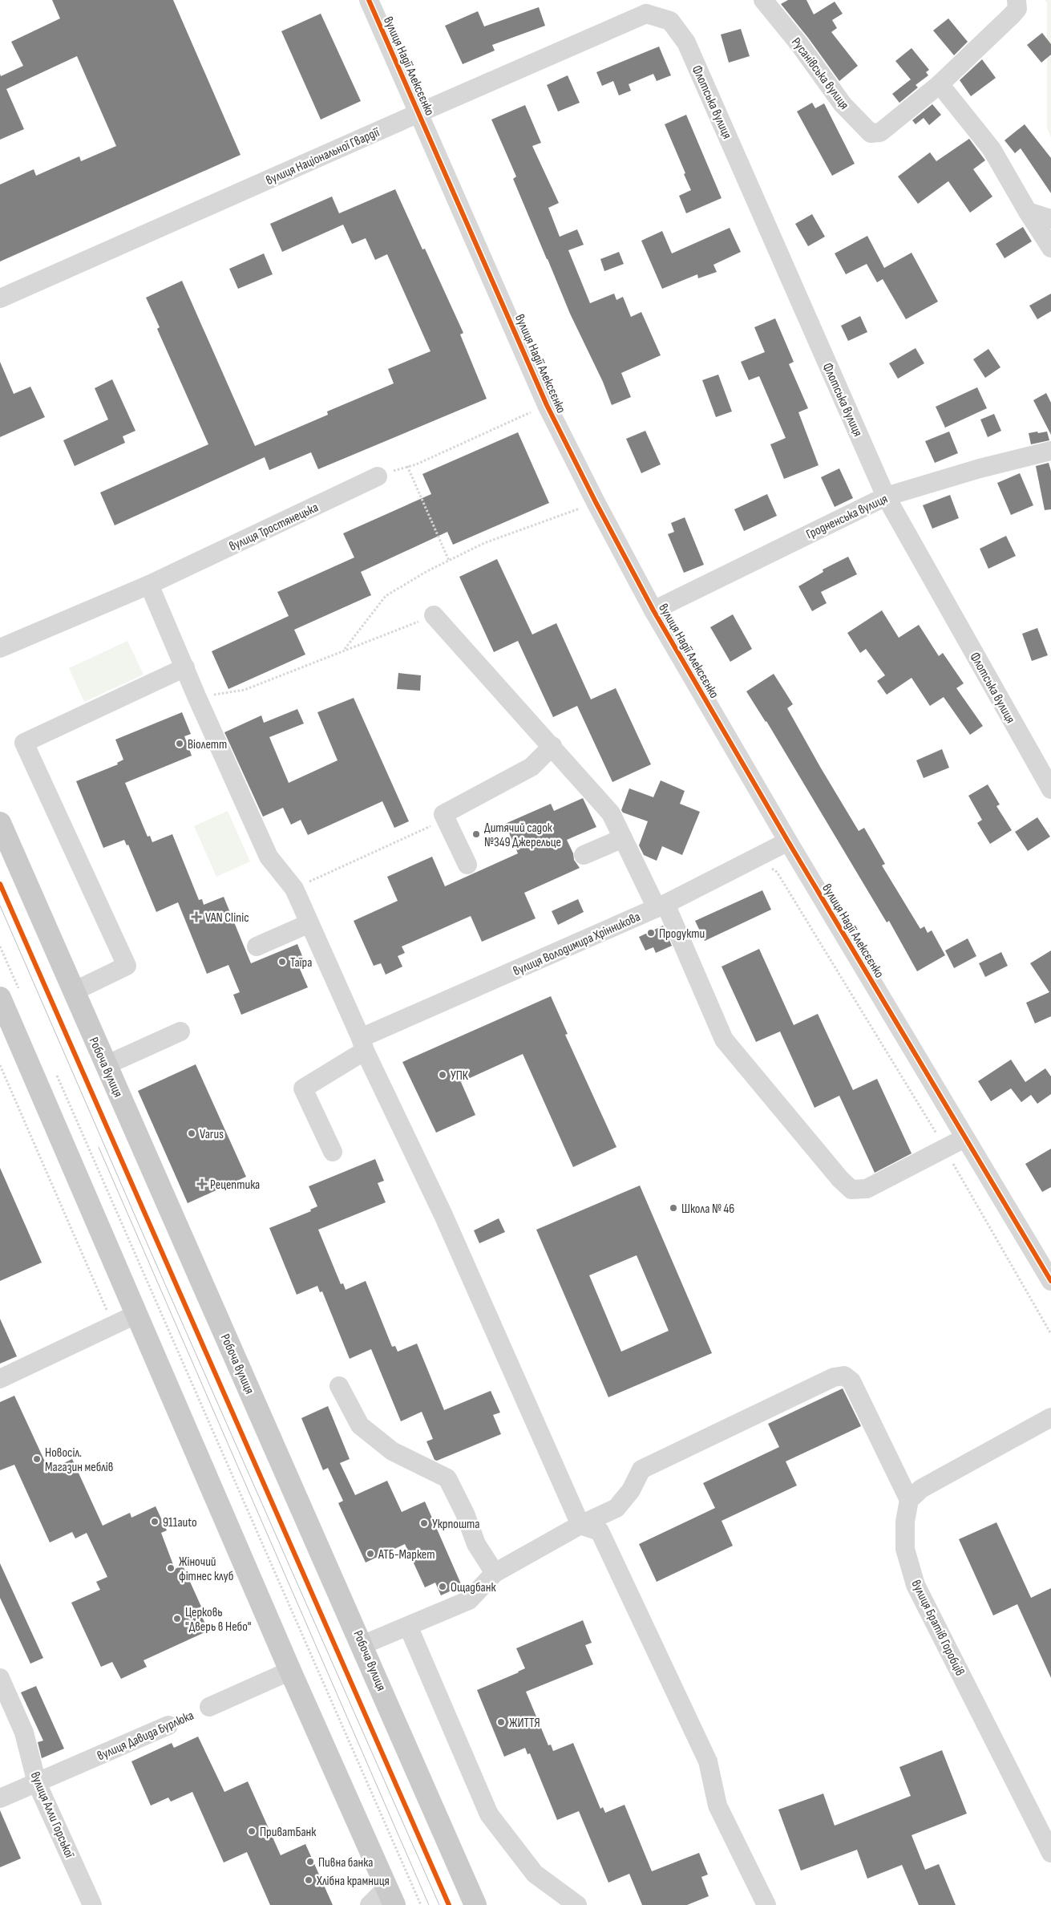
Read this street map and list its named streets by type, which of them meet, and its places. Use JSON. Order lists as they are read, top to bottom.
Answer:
{
  "streets": {
    "main road": ["Робоча вулиця"],
    "street": [
      "вулиця Надії Алексєєнко",
      "Русанівська вулиця",
      "Флотська вулиця",
      "вулиця Національної Гвардії",
      "Гродненська вулиця",
      "вулиця Тростянецька",
      "вулиця Володимира Хрінникова",
      "вулиця Братів Горобців",
      "вулиця Давида Бурлюка",
      "вулиця Алли Горської"
    ]
  },
  "crossings": [
    ["вулиця Надії Алексєєнко", "вулиця Національної Гвардії"],
    ["вулиця Надії Алексєєнко", "Гродненська вулиця"],
    ["вулиця Надії Алексєєнко", "вулиця Володимира Хрінникова"],
    ["Флотська вулиця", "вулиця Національної Гвардії"],
    ["Флотська вулиця", "Гродненська вулиця"],
    ["вулиця Давида Бурлюка", "вулиця Алли Горської"]
  ],
  "places": {
    "other": [
      "Віолетт",
      "Дитячий садок №349 Джерельце",
      "Продукти",
      "Таїра",
      "УПК",
      "Varus",
      "Школа № 46",
      "Новосіл. Магазин меблів",
      "911auto",
      "Укрпошта",
      "АТБ-Маркет",
      "Жіночий фітнес клуб",
      "Ощадбанк",
      "Церковь \"Дверь в Небо\"",
      "ЖИТТЯ",
      "ПриватБанк",
      "Пивна банка",
      "Хлібна крамниця"
    ],
    "health": ["VAN Clinic", "Рецептика"]
  }
}
